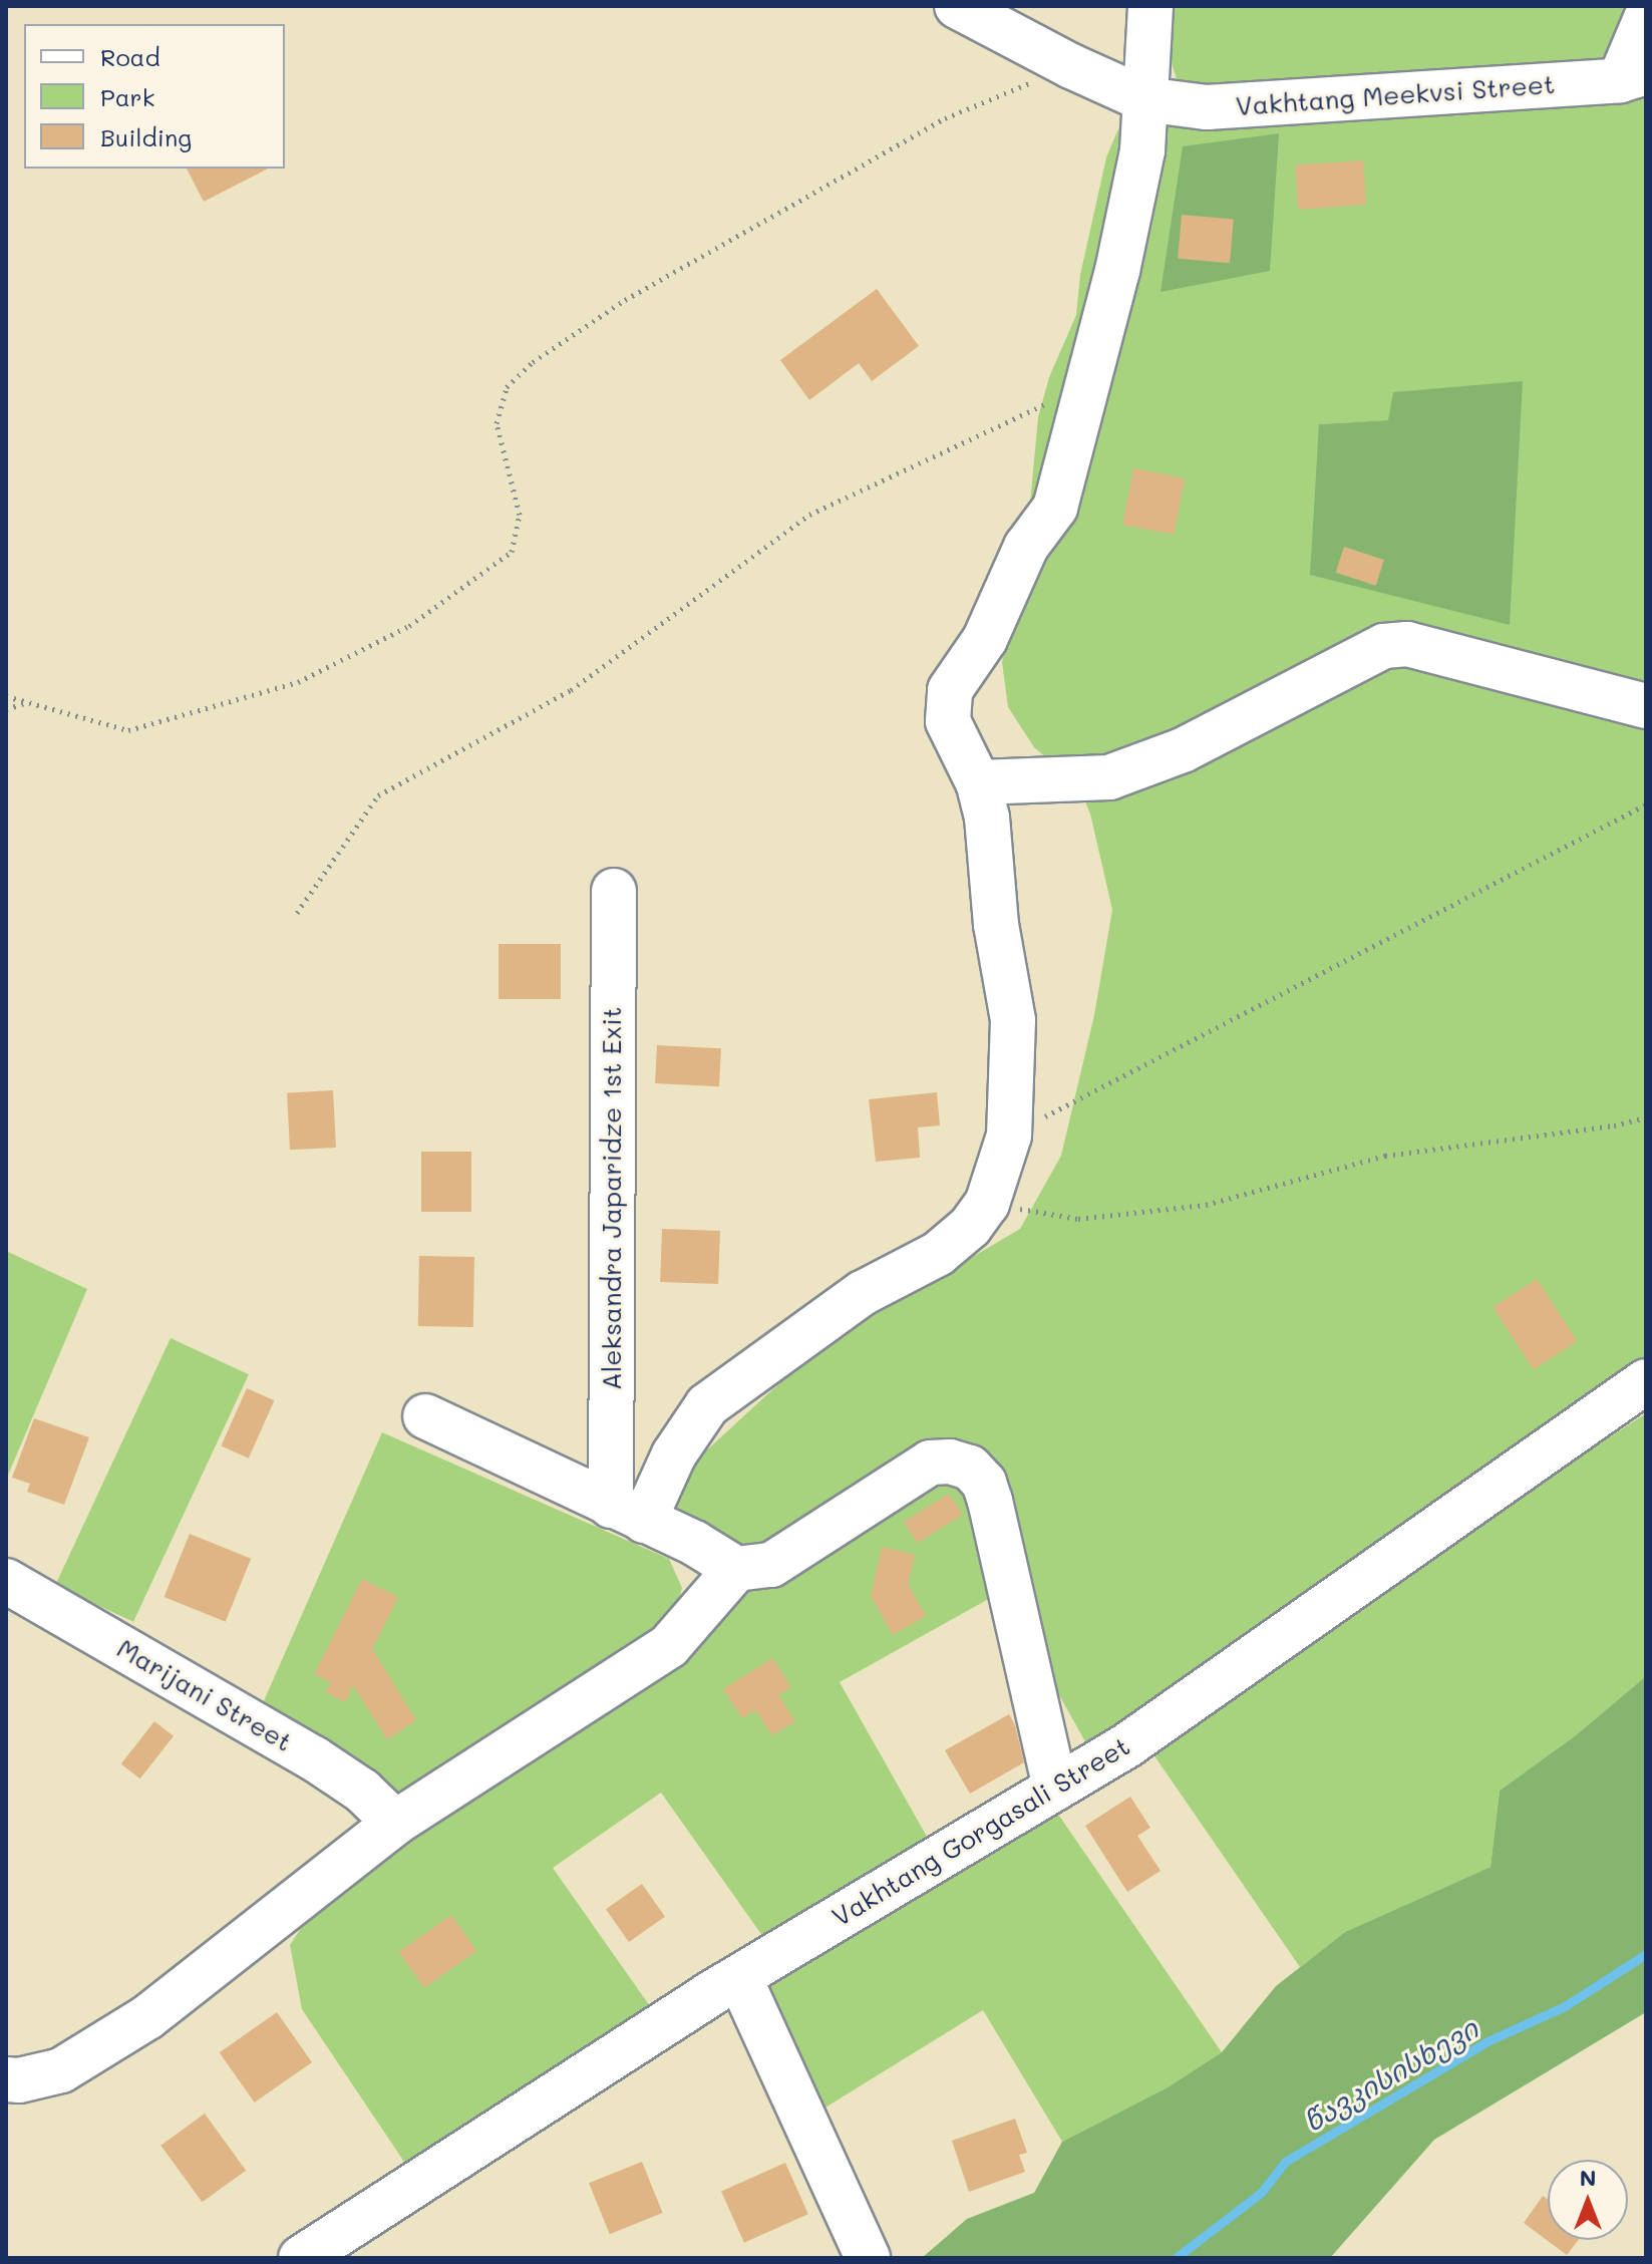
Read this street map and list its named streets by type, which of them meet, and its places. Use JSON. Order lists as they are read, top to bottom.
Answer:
{
  "streets": {
    "street": [
      "Vakhtang Meekvsi Street",
      "Aleksandra Japaridze 1st Exit",
      "Marijani Street",
      "Vakhtang Gorgasali Street"
    ]
  },
  "water": ["წავკისისხევი"],
  "legend": ["Road", "Park", "Building"],
  "north": "top"
}
